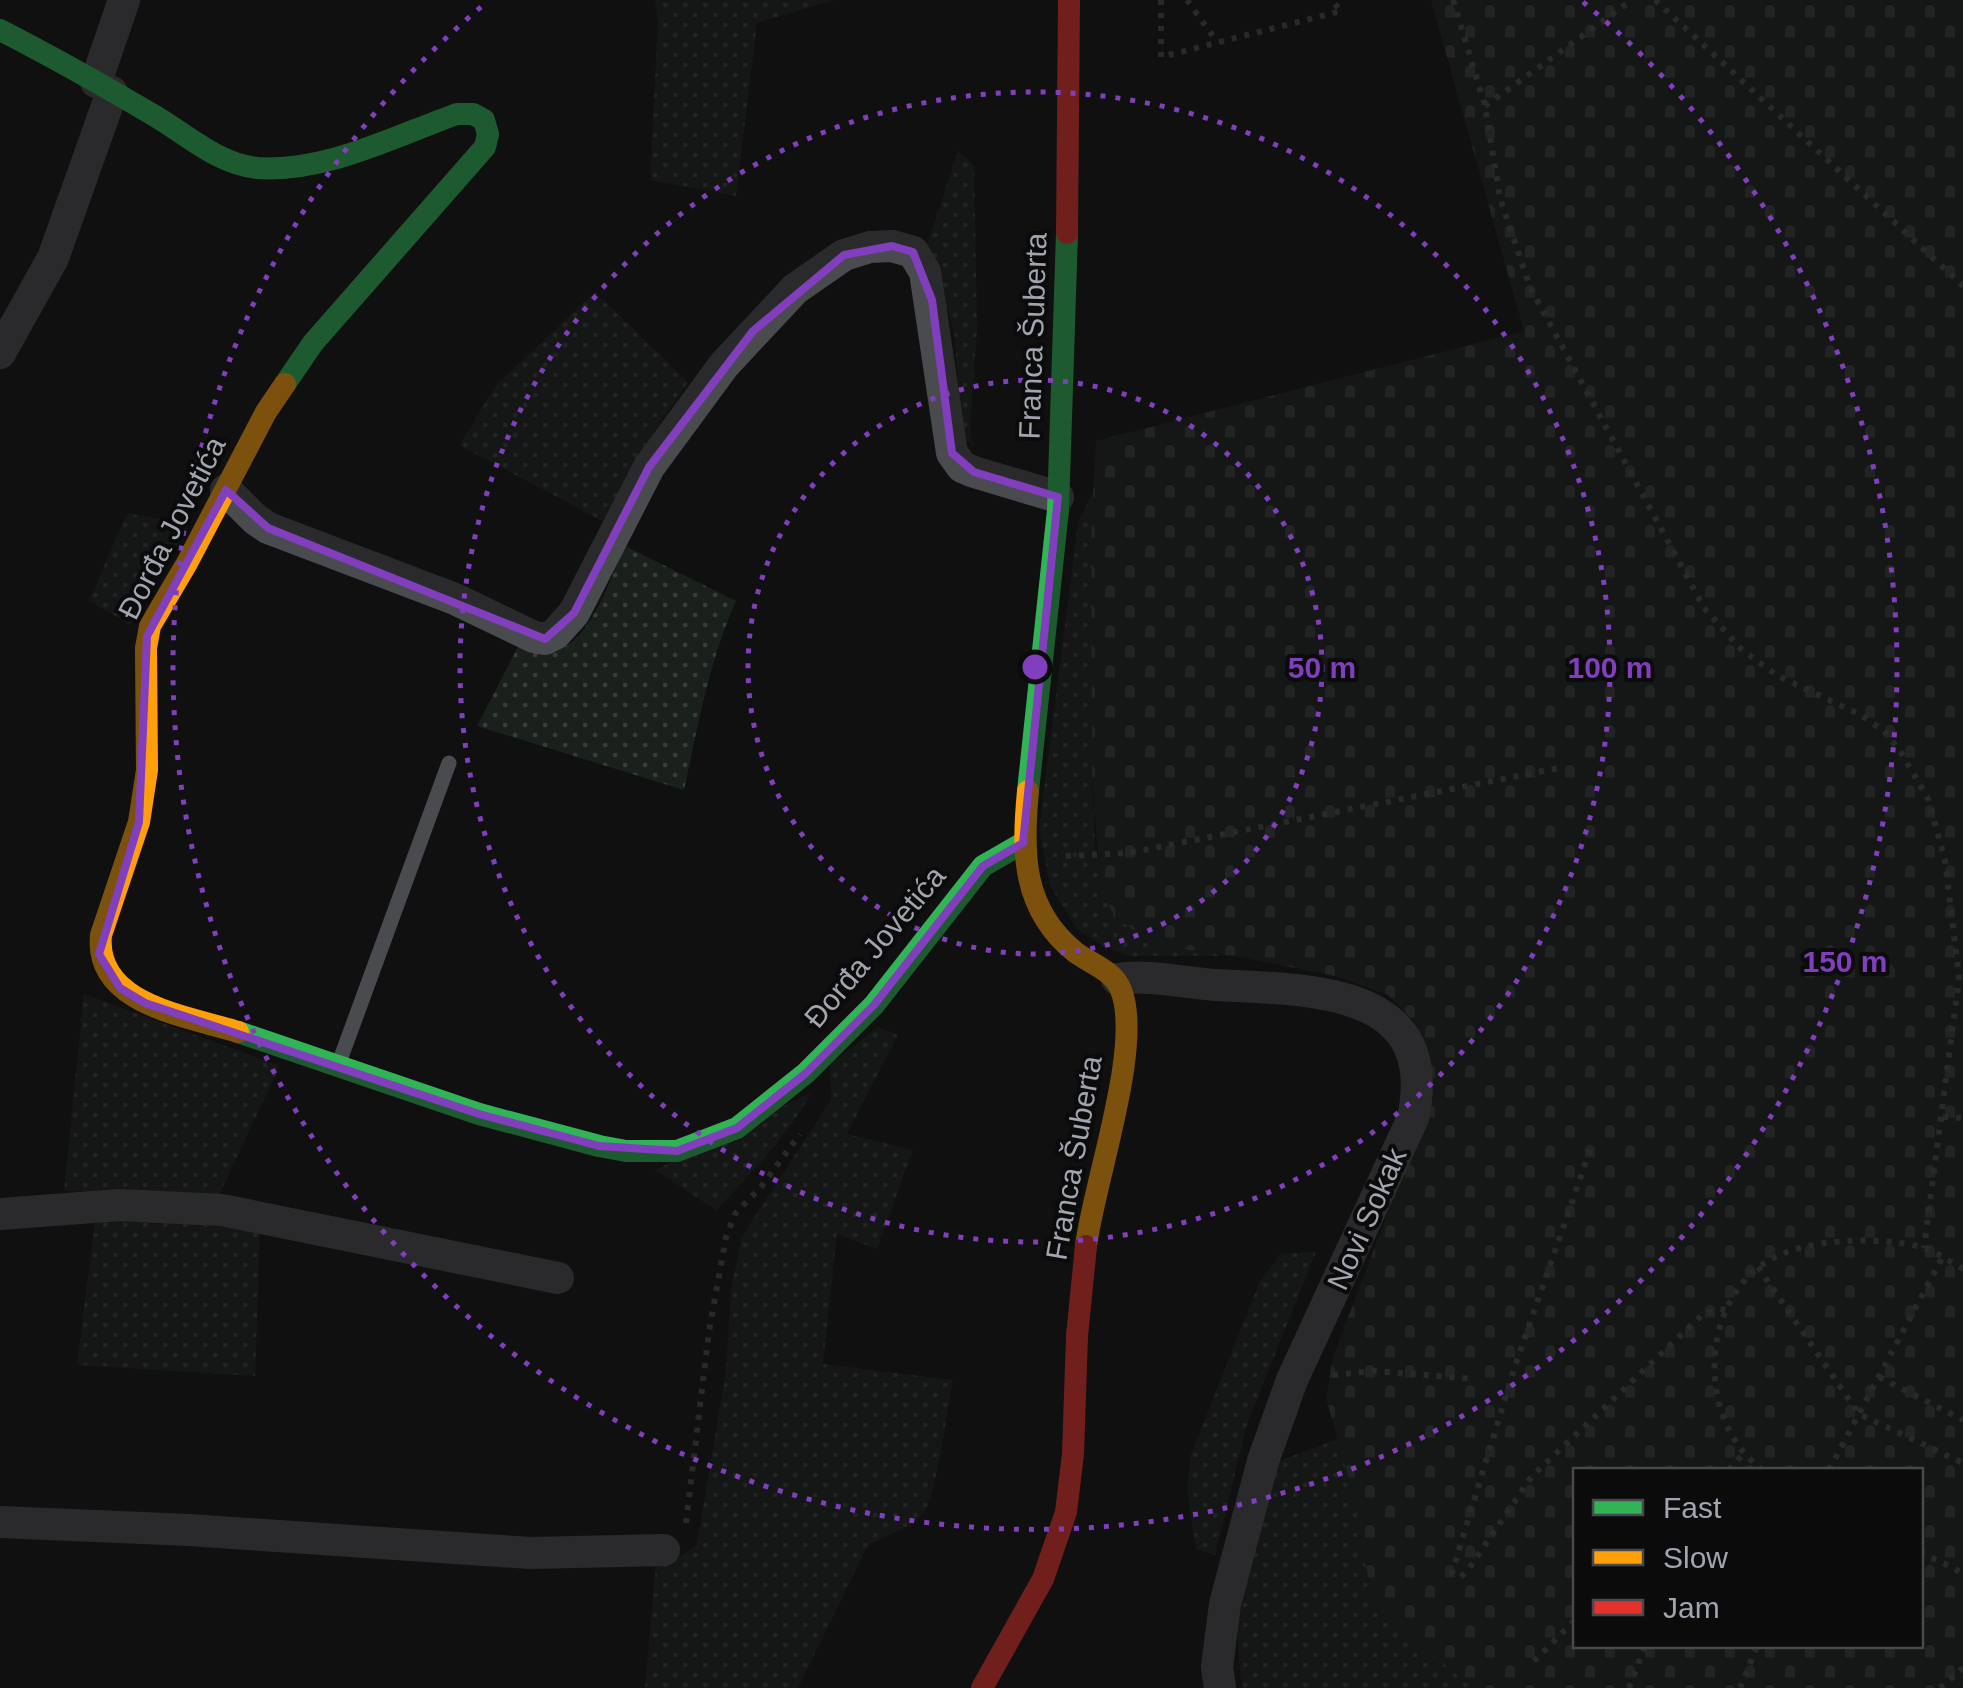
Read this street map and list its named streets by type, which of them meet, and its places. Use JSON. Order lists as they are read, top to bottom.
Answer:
{
  "streets": {
    "street": ["Franca Šuberta", "Đorđa Jovetića", "Novi Sokak"]
  },
  "crossings": [
    ["Franca Šuberta", "Đorđa Jovetića"],
    ["Franca Šuberta", "Novi Sokak"]
  ],
  "legend": ["Fast", "Slow", "Jam"],
  "rings": ["50 m", "100 m", "150 m"]
}
